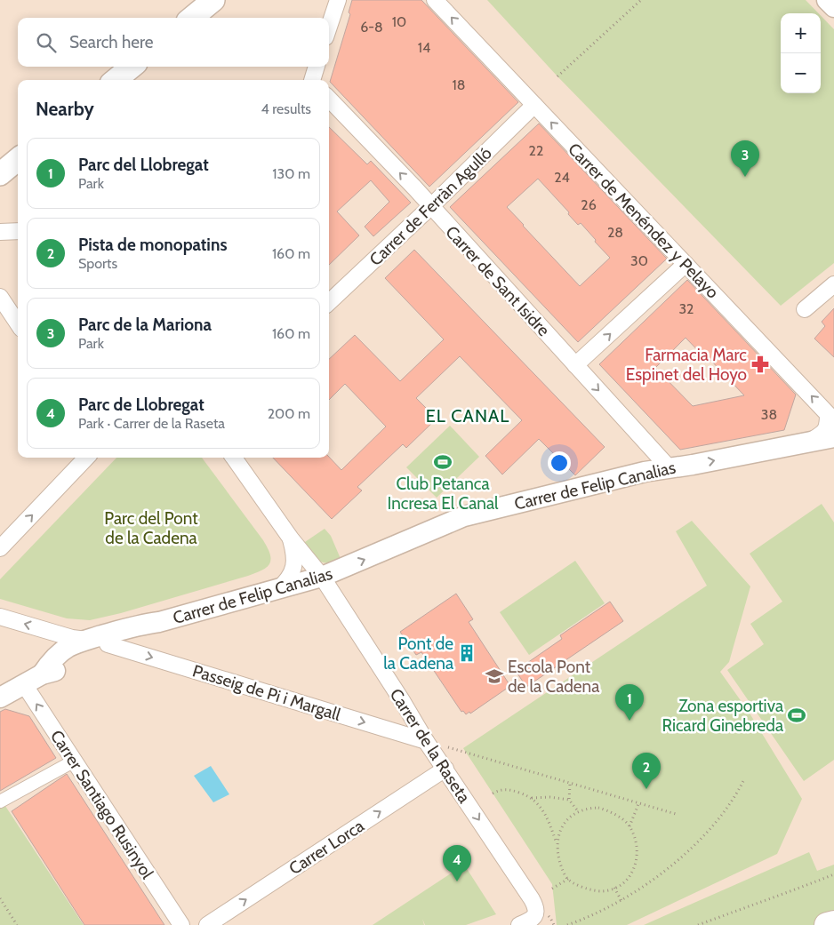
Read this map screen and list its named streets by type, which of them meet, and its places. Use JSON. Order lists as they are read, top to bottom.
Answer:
{
  "streets": {
    "street": [
      "Carrer de Ferràn Agulló",
      "Carrer de Menéndez y Pelayo",
      "Carrer de Sant Isidre",
      "Carrer de Felip Canalias",
      "Passeig de Pi i Margall",
      "Carrer de la Raseta",
      "Carrer Santiago Rusinyol",
      "Carrer Lorca"
    ]
  },
  "crossings": [
    ["Carrer de Ferràn Agulló", "Carrer de Menéndez y Pelayo"],
    ["Carrer de Ferràn Agulló", "Carrer de Sant Isidre"],
    ["Carrer de Menéndez y Pelayo", "Carrer de Felip Canalias"],
    ["Carrer de Sant Isidre", "Carrer de Felip Canalias"],
    ["Carrer de Felip Canalias", "Passeig de Pi i Margall"],
    ["Carrer de Felip Canalias", "Carrer de la Raseta"],
    ["Carrer de Felip Canalias", "Carrer Santiago Rusinyol"],
    ["Passeig de Pi i Margall", "Carrer de la Raseta"],
    ["Carrer de la Raseta", "Carrer Lorca"]
  ],
  "one_way": [
    "Carrer de Menéndez y Pelayo",
    "Carrer de Felip Canalias",
    "Passeig de Pi i Margall",
    "Carrer Lorca"
  ],
  "districts": ["EL CANAL"],
  "parks": ["Parc del Pont de la Cadena"],
  "places": {
    "pharmacy": ["Farmacia Marc Espinet del Hoyo"],
    "sports": ["Club Petanca Incresa El Canal", "Zona esportiva Ricard Ginebreda"],
    "building": ["Pont de la Cadena"],
    "school or university": ["Escola Pont de la Cadena"]
  },
  "house_numbers": [
    "10",
    "6-8",
    "14",
    "18",
    "22",
    "24",
    "26",
    "28",
    "30",
    "32",
    "38"
  ],
  "page": {
    "map_buttons": ["+", "−"],
    "search": "Search here",
    "heading": ["Nearby", "4 results"],
    "list": [
      {
        "mark": "1",
        "name": "Parc del Llobregat",
        "note": "Park",
        "value": "130 m"
      },
      {
        "mark": "2",
        "name": "Pista de monopatins",
        "note": "Sports",
        "value": "160 m"
      },
      {
        "mark": "3",
        "name": "Parc de la Mariona",
        "note": "Park",
        "value": "160 m"
      },
      {
        "mark": "4",
        "name": "Parc de Llobregat",
        "note": "Park · Carrer de la Raseta",
        "value": "200 m"
      }
    ],
    "pins": [
      "3",
      "1",
      "2",
      "4"
    ]
  }
}
